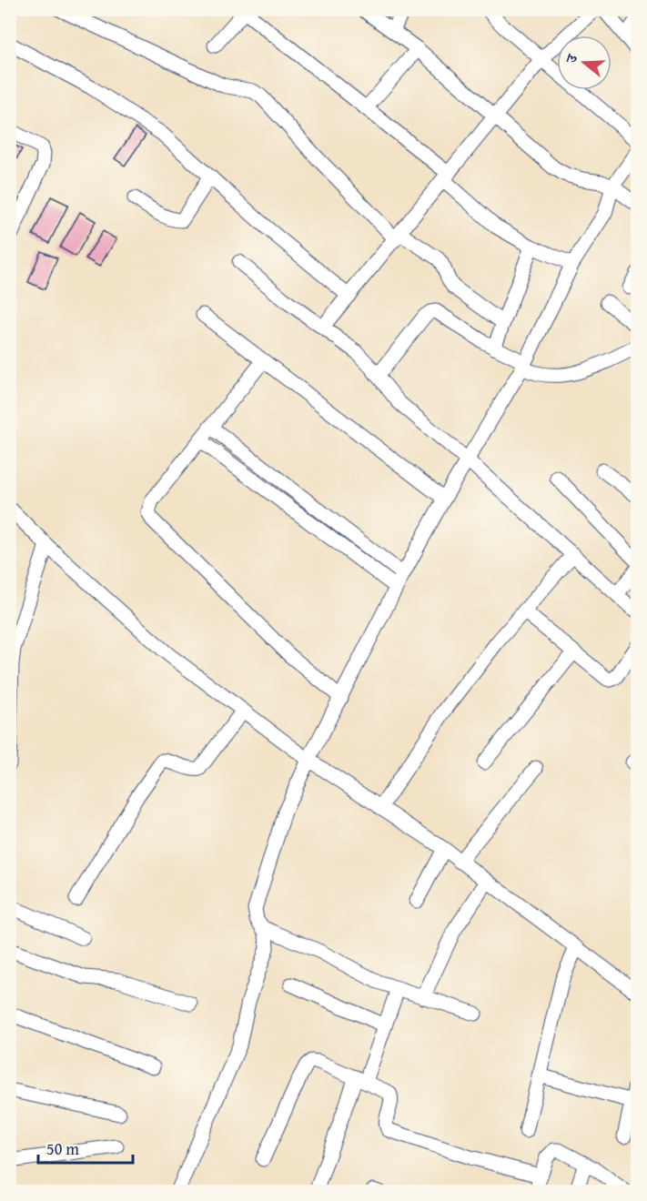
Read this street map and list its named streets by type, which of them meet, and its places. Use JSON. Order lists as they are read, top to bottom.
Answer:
{
  "scale_bar": "50 m",
  "north": "left"
}
